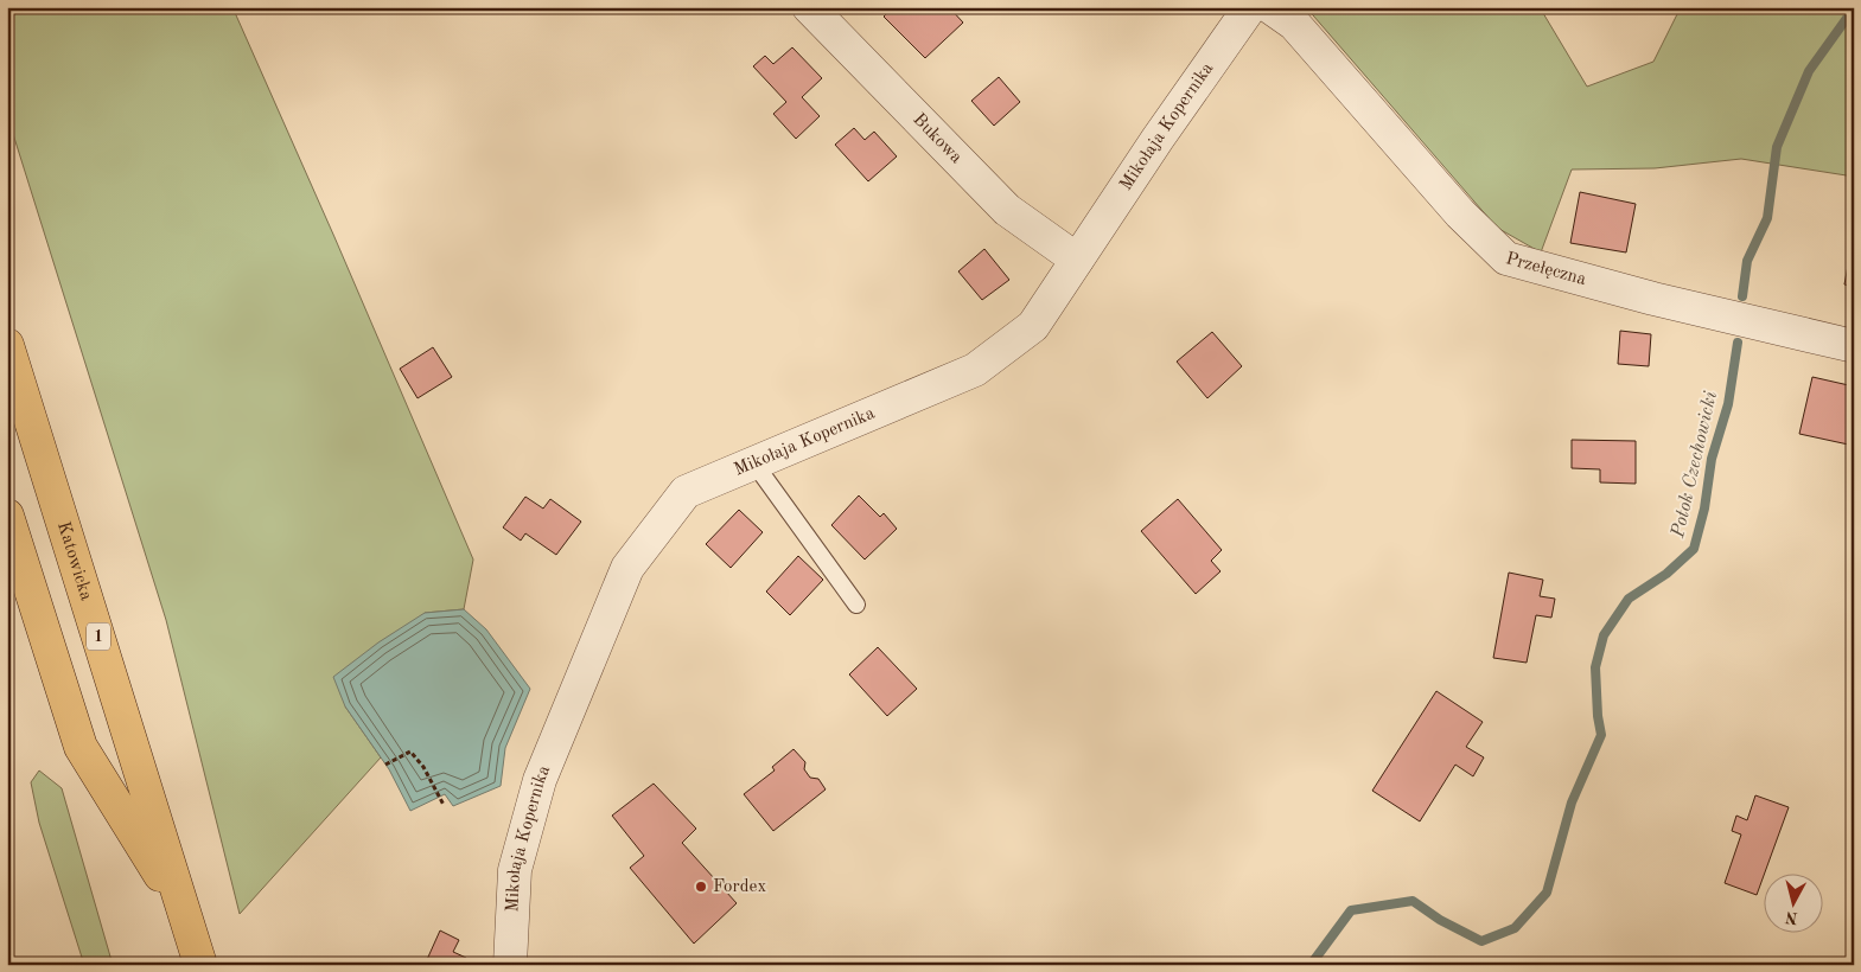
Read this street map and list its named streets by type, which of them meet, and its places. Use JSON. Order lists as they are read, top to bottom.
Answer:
{
  "streets": {
    "main road": ["Katowicka", "1"],
    "street": ["Mikołaja Kopernika", "Bukowa", "Przełęczna"]
  },
  "crossings": [
    ["Mikołaja Kopernika", "Bukowa"]
  ],
  "water": ["Potok Czechowicki"],
  "places": ["Fordex"],
  "north": "bottom"
}
